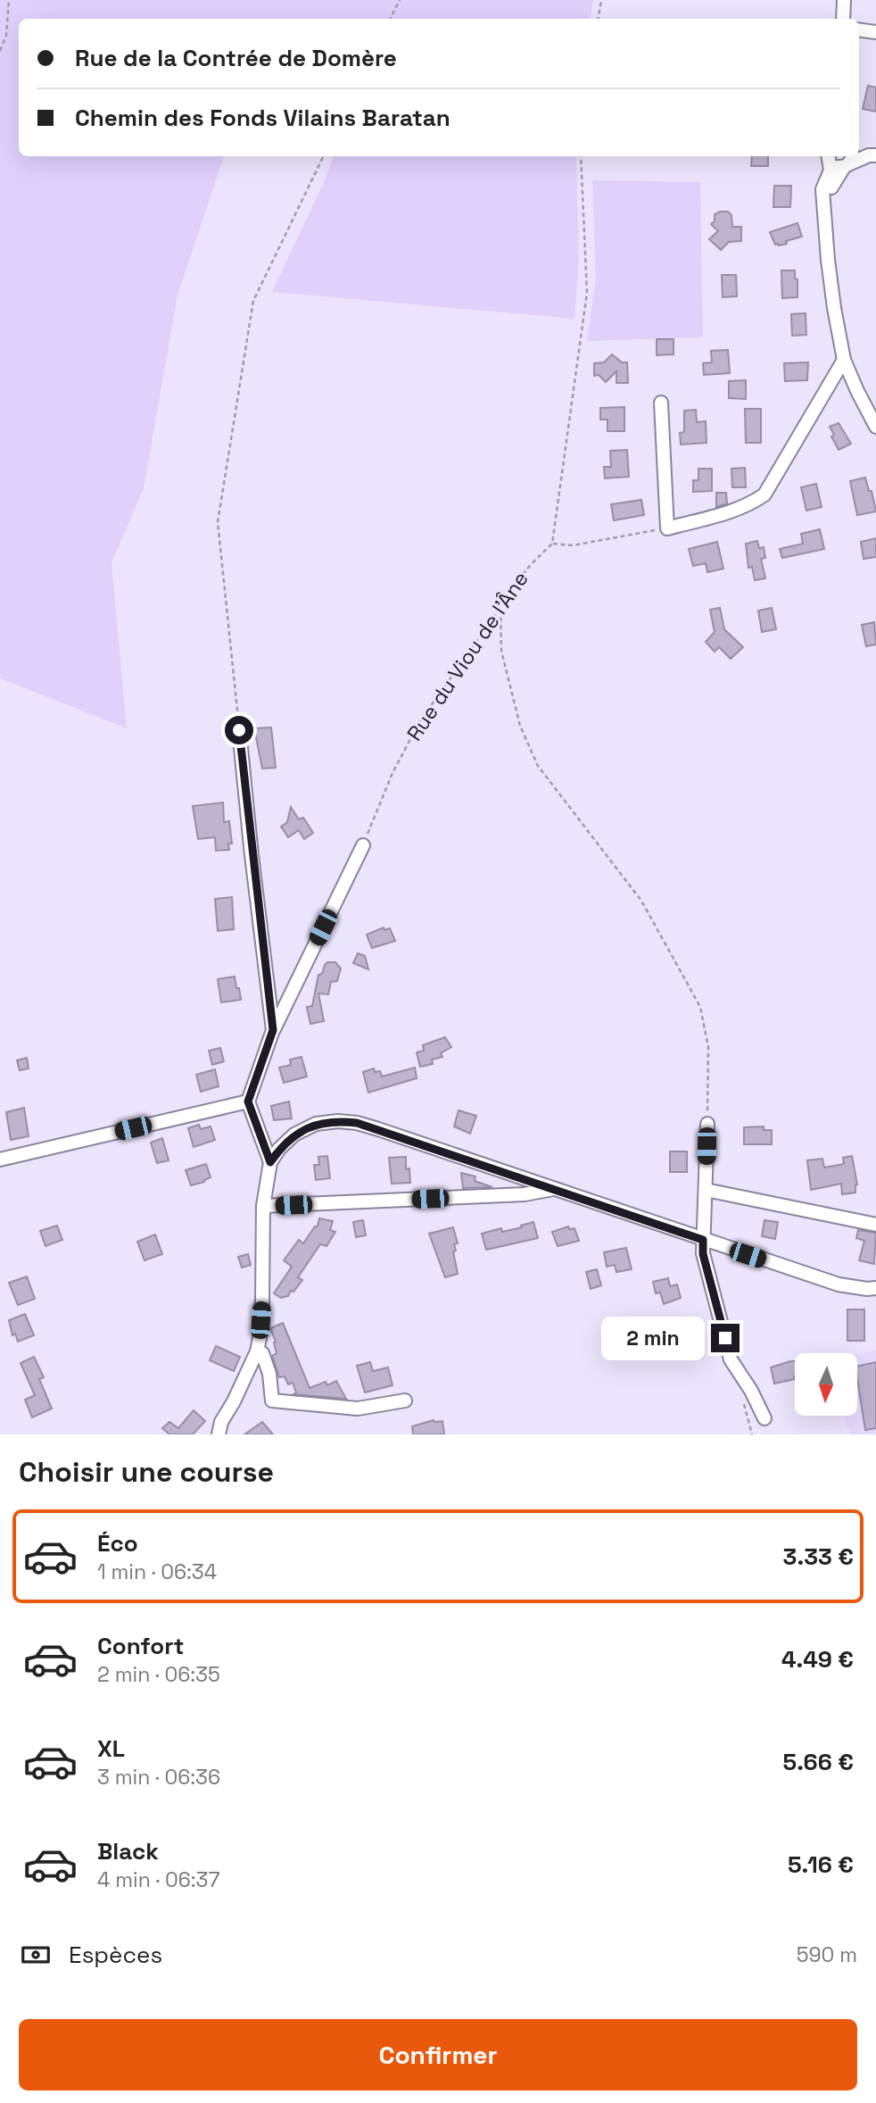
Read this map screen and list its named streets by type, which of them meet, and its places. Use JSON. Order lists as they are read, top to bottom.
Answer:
{
  "streets": {
    "path": ["Rue du Viou de l'Âne"]
  },
  "north": "bottom",
  "page": {
    "banner": ["Rue de la Contrée de Domère", "Chemin des Fonds Vilains Baratan"],
    "bubble": "2 min",
    "heading": "Choisir une course",
    "list": [
      {
        "name": "Éco",
        "note": "1 min · 06:34",
        "value": "3.33 €"
      },
      {
        "name": "Confort",
        "note": "2 min · 06:35",
        "value": "4.49 €"
      },
      {
        "name": "XL",
        "note": "3 min · 06:36",
        "value": "5.66 €"
      },
      {
        "name": "Black",
        "note": "4 min · 06:37",
        "value": "5.16 €"
      }
    ],
    "pay": ["Espèces", "590 m"],
    "buttons": "Confirmer"
  }
}
